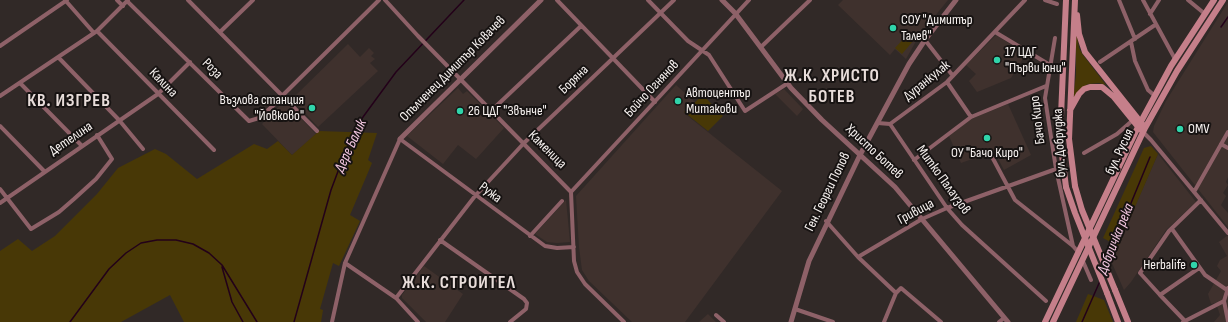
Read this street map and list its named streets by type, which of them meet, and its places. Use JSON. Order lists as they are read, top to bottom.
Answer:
{
  "streets": {
    "main road": ["бул. Добруджа", "бул. Русия"],
    "street": [
      "Роза",
      "Опълченец Димитър Ковачев",
      "Боряна",
      "Дуранкулак",
      "Калина",
      "Бойчо Огнянов",
      "Бачо Киро",
      "Детелина",
      "Каменица",
      "Христо Ботев",
      "Митко Палаузов",
      "Ген. Георги Попов",
      "Ружа",
      "Гривица"
    ]
  },
  "crossings": [
    ["Роза", "Детелина"],
    ["Опълченец Димитър Ковачев", "Каменица"],
    ["Опълченец Димитър Ковачев", "Ружа"],
    ["Боряна", "Каменица"],
    ["Боряна", "Ружа"],
    ["Дуранкулак", "Митко Палаузов"],
    ["Калина", "Детелина"],
    ["Бойчо Огнянов", "Каменица"],
    ["Бойчо Огнянов", "Христо Ботев"],
    ["Бачо Киро", "Гривица"],
    ["Христо Ботев", "Ген. Георги Попов"],
    ["Христо Ботев", "Гривица"],
    ["Митко Палаузов", "Гривица"]
  ],
  "districts": ["Ж.К. ХРИСТО БОТЕВ", "КВ. ИЗГРЕВ", "Ж.К. СТРОИТЕЛ"],
  "water": ["Дере Балик", "Добричка река"],
  "places": [
    "СОУ \"Димитър Талев\"",
    "17 ЦДГ \"Първи юни\"",
    "Автоцентър Митакови",
    "Възлова станция \"Йовково\"",
    "26 ЦДГ \"Звънче\"",
    "OMV",
    "ОУ \"Бачо Киро\"",
    "Herbalife"
  ]
}
